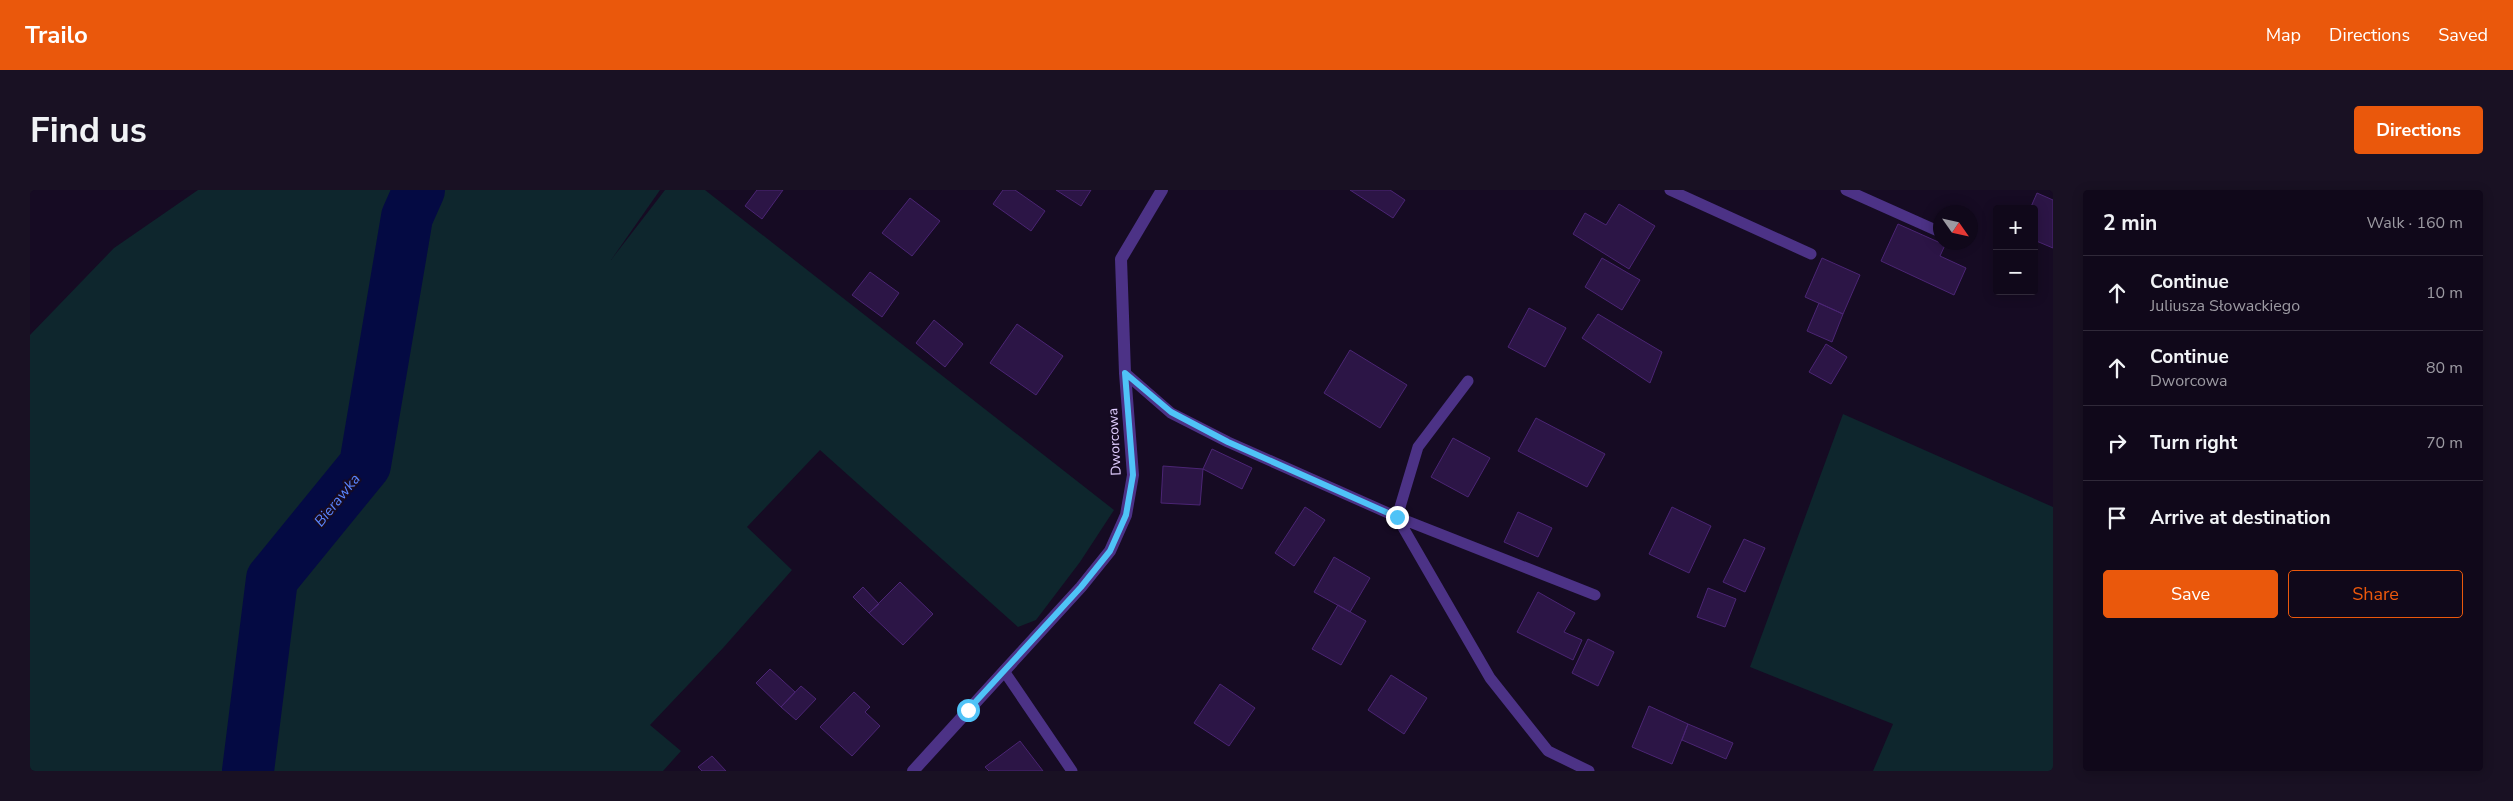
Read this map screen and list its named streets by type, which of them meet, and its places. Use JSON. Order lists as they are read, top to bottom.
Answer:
{
  "streets": {
    "street": ["Dworcowa"]
  },
  "water": ["Bierawka"],
  "north": "bottom right",
  "page": {
    "header": "Trailo",
    "nav": ["Map", "Directions", "Saved"],
    "buttons": [
      "Directions",
      ["Save", "Share"]
    ],
    "title": "Find us",
    "heading": ["2 min", "Walk · 160 m"],
    "map_buttons": ["+", "−"],
    "list": [
      ["Continue", "Juliusza Słowackiego", "10 m"],
      ["Continue", "Dworcowa", "80 m"],
      ["Turn right", "70 m"],
      "Arrive at destination"
    ]
  }
}
